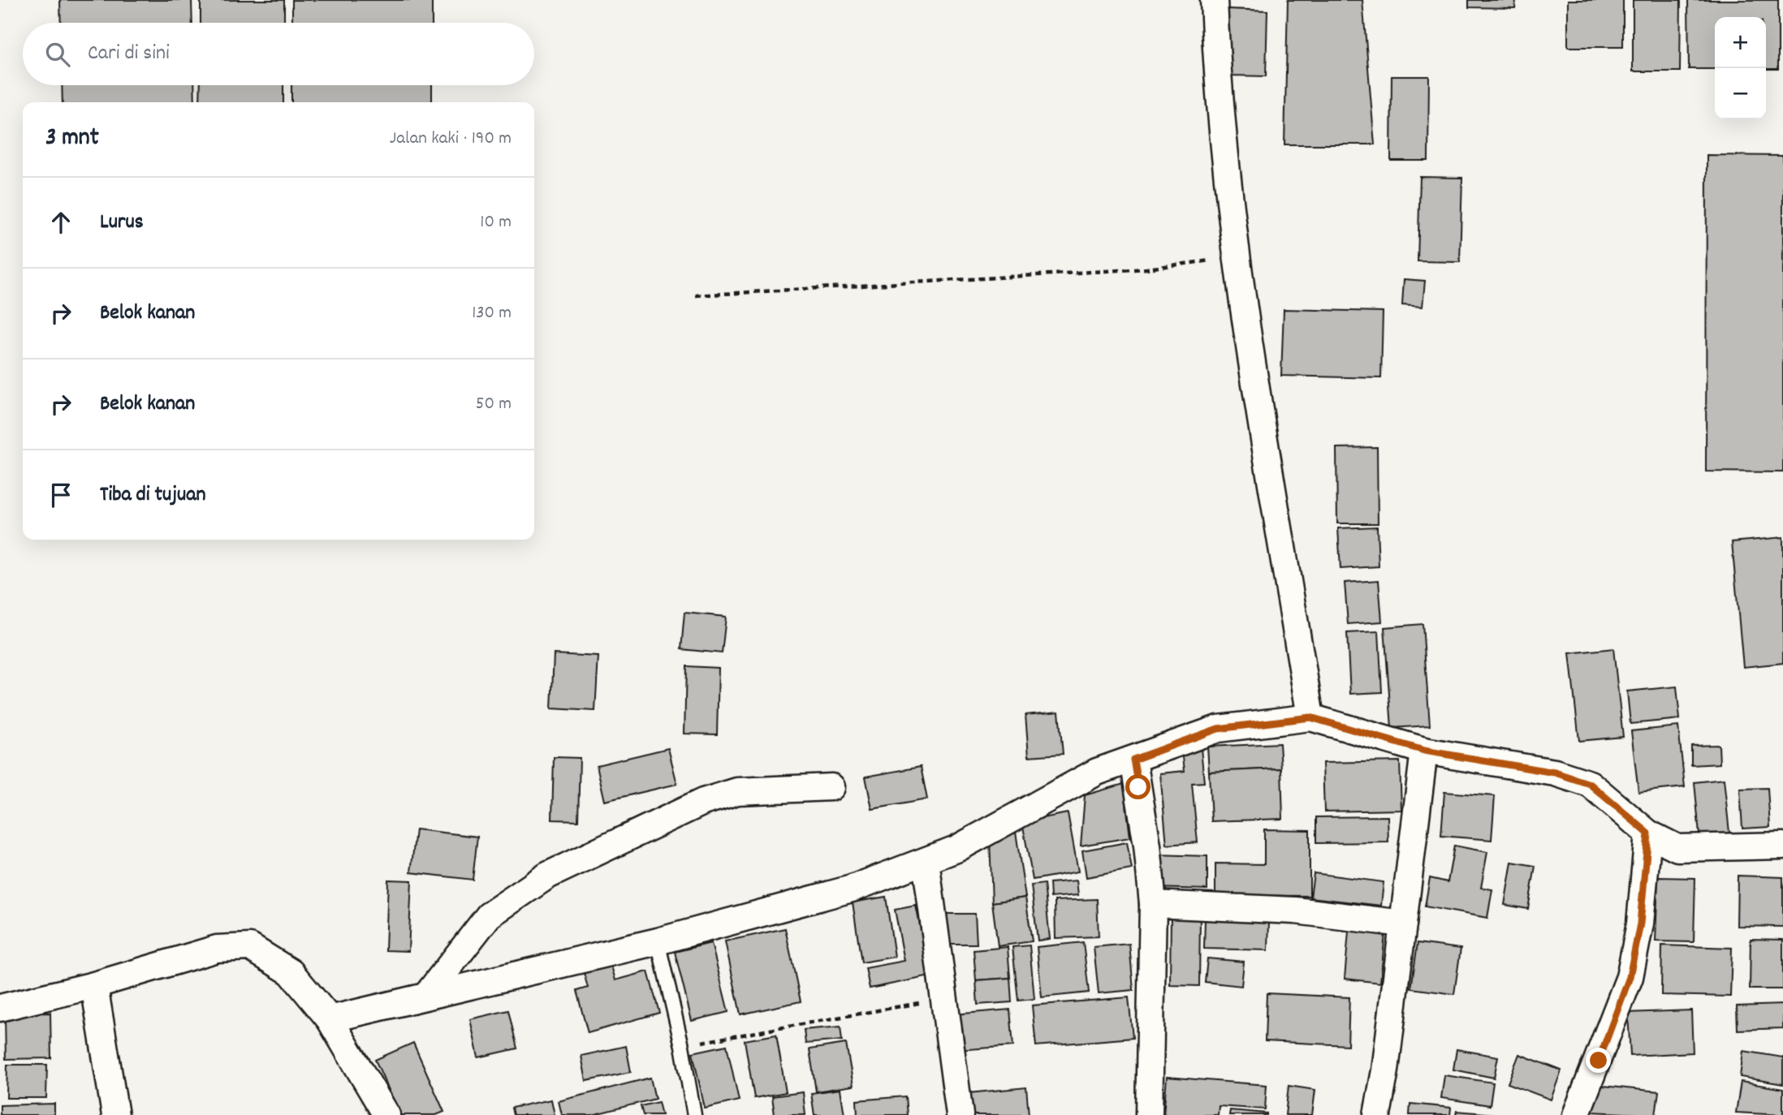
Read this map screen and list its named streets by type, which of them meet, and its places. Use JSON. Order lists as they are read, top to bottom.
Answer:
{
  "page": {
    "map_buttons": ["+", "−"],
    "search": "Cari di sini",
    "heading": ["3 mnt", "Jalan kaki · 190 m"],
    "list": [
      ["Lurus", "10 m"],
      ["Belok kanan", "130 m"],
      ["Belok kanan", "50 m"],
      "Tiba di tujuan"
    ]
  }
}
